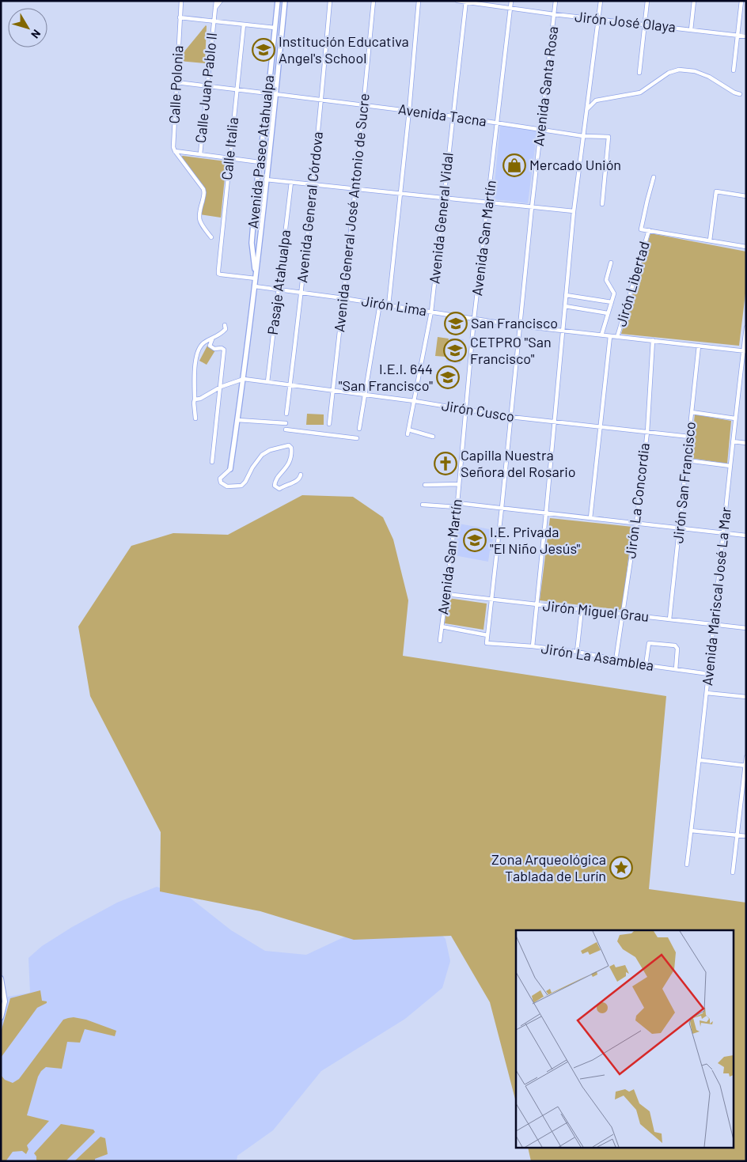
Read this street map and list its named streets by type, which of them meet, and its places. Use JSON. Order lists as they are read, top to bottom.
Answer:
{
  "streets": {
    "street": [
      "Jirón José Olaya",
      "Calle Polonia",
      "Avenida Santa Rosa",
      "Calle Juan Pablo II",
      "Avenida Tacna",
      "Calle Italia",
      "Avenida Paseo Atahualpa",
      "Avenida General Córdova",
      "Avenida General José Antonio de Sucre",
      "Avenida General Vidal",
      "Avenida San Martín",
      "Pasaje Atahualpa",
      "Jirón Libertad",
      "Jirón Lima",
      "Jirón Cusco",
      "Jirón San Francisco",
      "Jirón La Concordia",
      "Avenida Mariscal José La Mar",
      "Jirón Miguel Grau",
      "Jirón La Asamblea"
    ]
  },
  "crossings": [
    ["Jirón José Olaya", "Avenida Santa Rosa"],
    ["Jirón José Olaya", "Avenida General Vidal"],
    ["Jirón José Olaya", "Avenida San Martín"],
    ["Avenida Santa Rosa", "Avenida Tacna"],
    ["Avenida Santa Rosa", "Jirón Lima"],
    ["Avenida Santa Rosa", "Jirón Cusco"],
    ["Avenida Santa Rosa", "Jirón Miguel Grau"],
    ["Avenida Santa Rosa", "Jirón La Asamblea"],
    ["Avenida Tacna", "Avenida Paseo Atahualpa"],
    ["Avenida Tacna", "Avenida General Córdova"],
    ["Avenida Tacna", "Avenida General José Antonio de Sucre"],
    ["Avenida Tacna", "Avenida General Vidal"],
    ["Avenida Tacna", "Avenida San Martín"],
    ["Calle Italia", "Avenida Paseo Atahualpa"],
    ["Avenida Paseo Atahualpa", "Jirón Lima"],
    ["Avenida Paseo Atahualpa", "Jirón Cusco"],
    ["Avenida General Córdova", "Jirón Lima"],
    ["Avenida General Córdova", "Jirón Cusco"],
    ["Avenida General José Antonio de Sucre", "Jirón Lima"],
    ["Avenida General José Antonio de Sucre", "Jirón Cusco"],
    ["Avenida General Vidal", "Jirón Lima"],
    ["Avenida General Vidal", "Jirón Cusco"],
    ["Avenida San Martín", "Jirón Lima"],
    ["Avenida San Martín", "Jirón Cusco"],
    ["Avenida San Martín", "Jirón Miguel Grau"],
    ["Pasaje Atahualpa", "Jirón Lima"],
    ["Pasaje Atahualpa", "Jirón Cusco"],
    ["Jirón Libertad", "Jirón Lima"],
    ["Jirón Lima", "Jirón San Francisco"],
    ["Jirón Lima", "Jirón La Concordia"],
    ["Jirón Lima", "Avenida Mariscal José La Mar"],
    ["Jirón Cusco", "Jirón San Francisco"],
    ["Jirón Cusco", "Jirón La Concordia"],
    ["Jirón San Francisco", "Jirón Miguel Grau"],
    ["Jirón La Concordia", "Jirón Miguel Grau"],
    ["Jirón La Concordia", "Jirón La Asamblea"],
    ["Avenida Mariscal José La Mar", "Jirón Miguel Grau"],
    ["Avenida Mariscal José La Mar", "Jirón La Asamblea"]
  ],
  "places": {
    "school or university": [
      "Institución Educativa Angel's School",
      "San Francisco",
      "CETPRO \"San Francisco\"",
      "I.E.I. 644 \"San Francisco\"",
      "I.E. Privada \"El Niño Jesús\""
    ],
    "shop": ["Mercado Unión"],
    "church": ["Capilla Nuestra Señora del Rosario"],
    "place": ["Zona Arqueológica Tablada de Lurín"]
  },
  "north": "bottom right"
}
